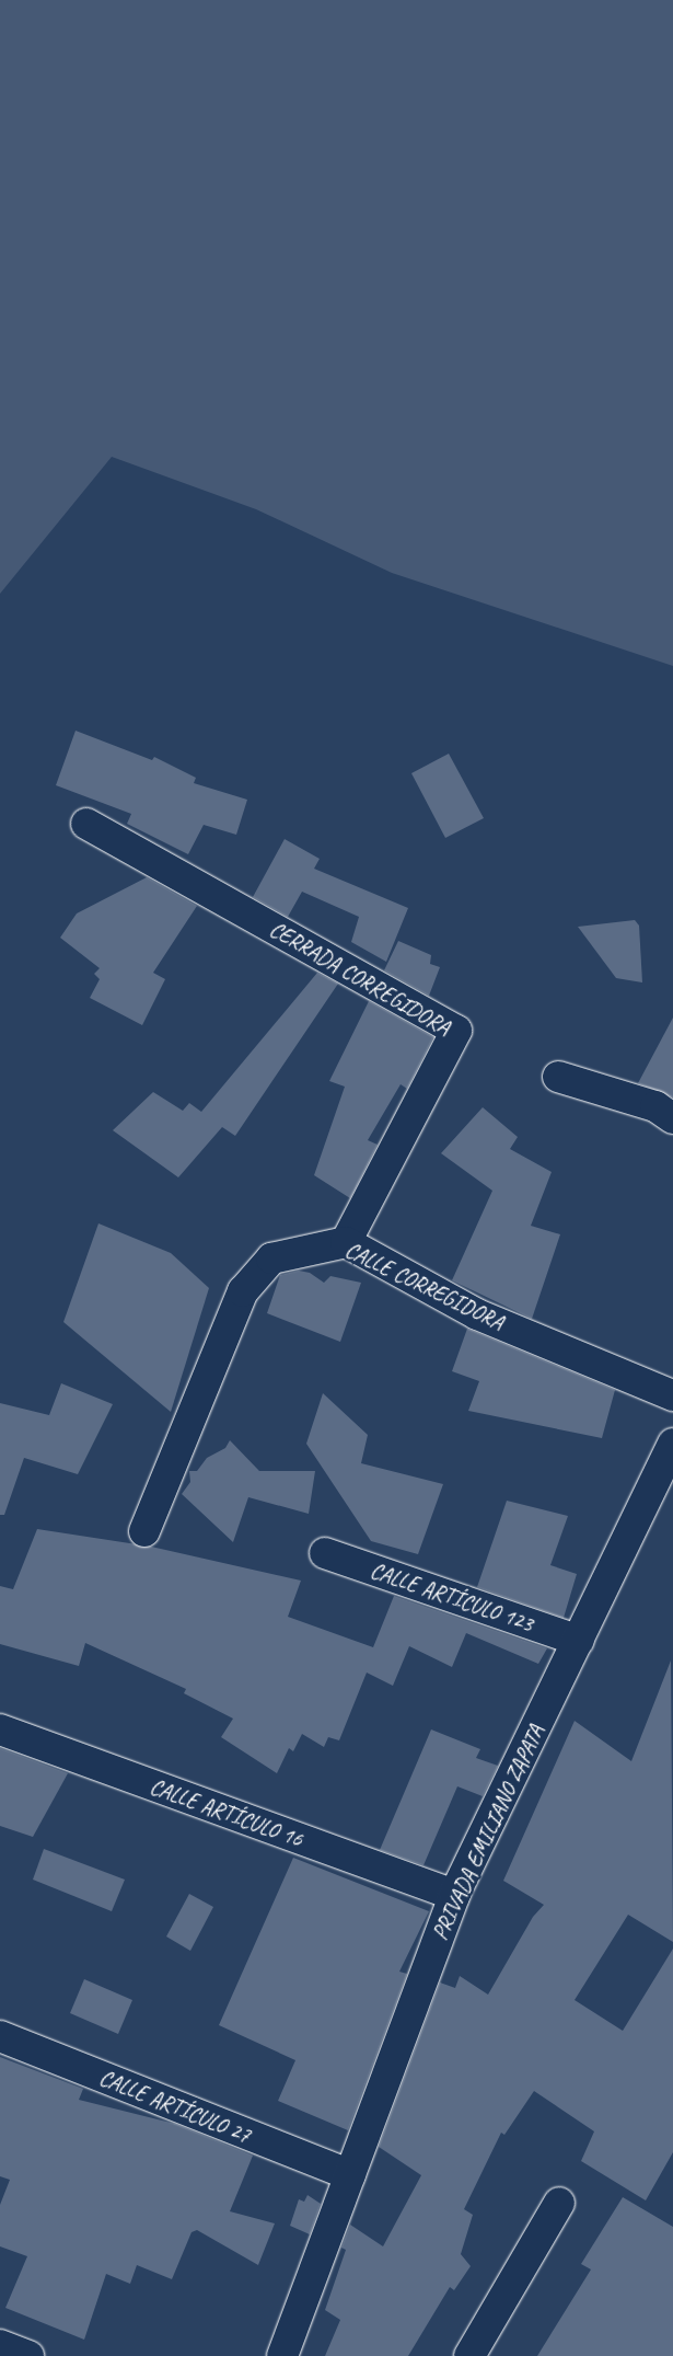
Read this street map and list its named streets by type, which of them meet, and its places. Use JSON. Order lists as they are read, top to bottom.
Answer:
{
  "streets": {
    "street": [
      "CERRADA CORREGIDORA",
      "CALLE CORREGIDORA",
      "CALLE ARTÍCULO 123",
      "CALLE ARTÍCULO 16",
      "PRIVADA EMILIANO ZAPATA",
      "CALLE ARTÍCULO 27"
    ]
  },
  "crossings": [
    ["CERRADA CORREGIDORA", "CALLE CORREGIDORA"],
    ["CALLE ARTÍCULO 123", "PRIVADA EMILIANO ZAPATA"],
    ["CALLE ARTÍCULO 16", "PRIVADA EMILIANO ZAPATA"],
    ["PRIVADA EMILIANO ZAPATA", "CALLE ARTÍCULO 27"]
  ]
}
